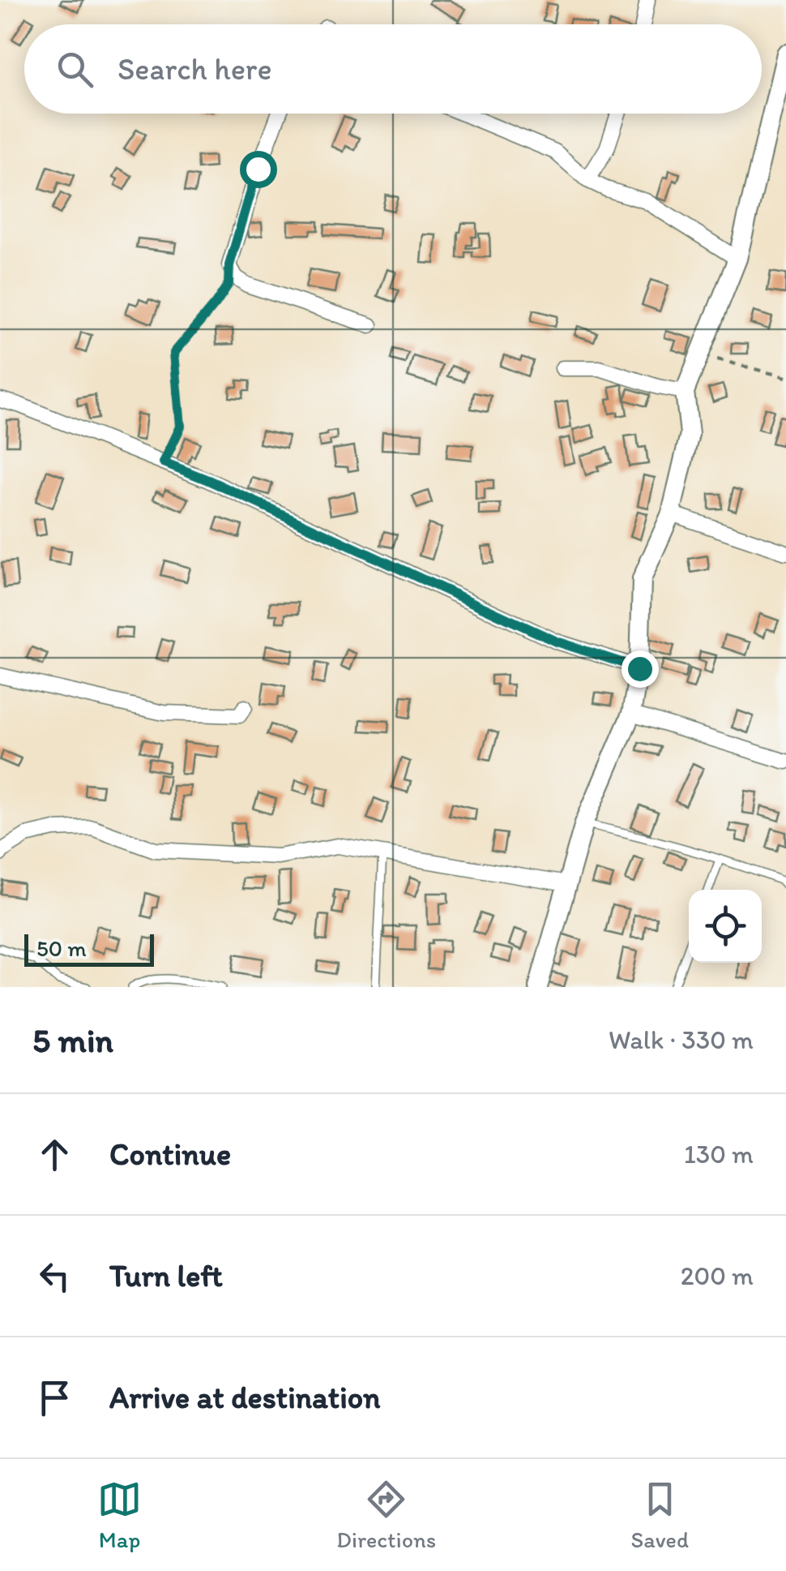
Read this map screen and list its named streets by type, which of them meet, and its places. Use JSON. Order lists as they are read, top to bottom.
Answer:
{
  "scale_bar": "50 m",
  "page": {
    "search": "Search here",
    "scale": "50 m",
    "heading": ["5 min", "Walk · 330 m"],
    "list": [
      ["Continue", "130 m"],
      ["Turn left", "200 m"],
      "Arrive at destination"
    ],
    "nav": ["Map", "Directions", "Saved"]
  }
}
